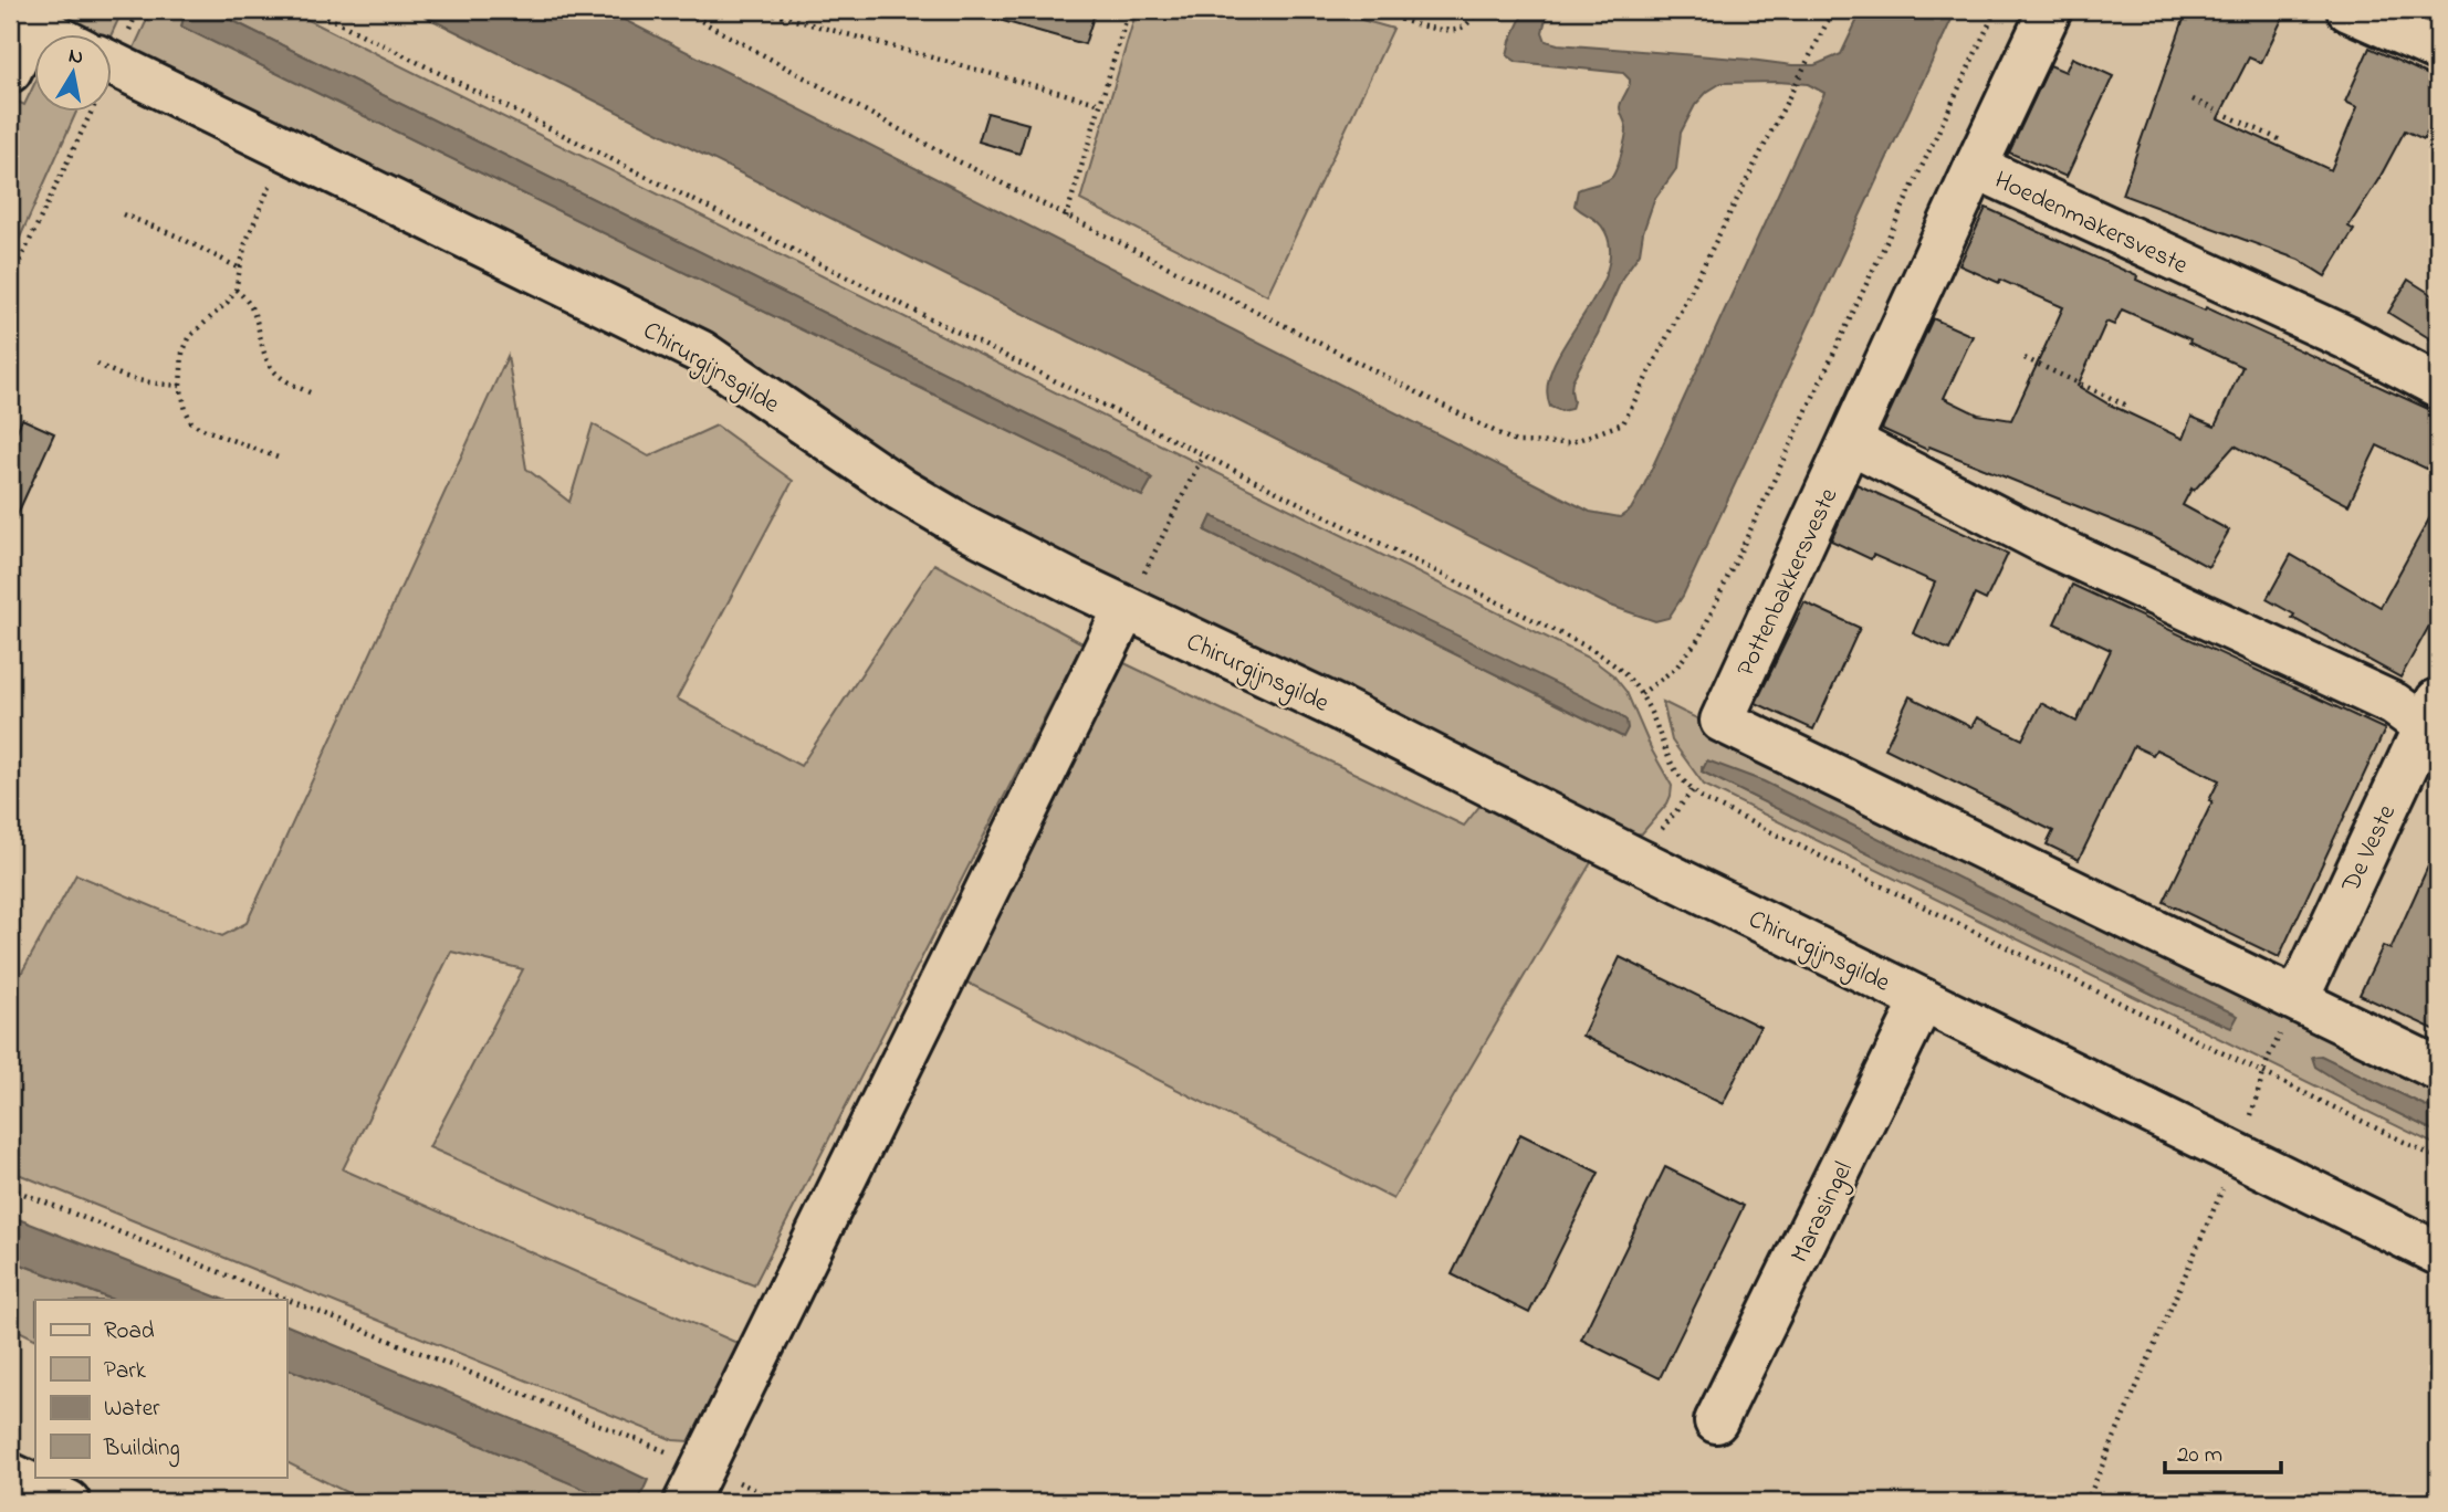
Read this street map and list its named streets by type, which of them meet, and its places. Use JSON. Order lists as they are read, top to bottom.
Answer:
{
  "streets": {
    "street": [
      "Hoedenmakersveste",
      "Chirurgijnsgilde",
      "Pottenbakkersveste",
      "De Veste",
      "Marasingel"
    ]
  },
  "crossings": [
    ["Hoedenmakersveste", "Pottenbakkersveste"],
    ["Chirurgijnsgilde", "Marasingel"],
    ["Pottenbakkersveste", "De Veste"]
  ],
  "legend": [
    "Road",
    "Park",
    "Water",
    "Building"
  ],
  "scale_bar": "20 m",
  "north": "top"
}
